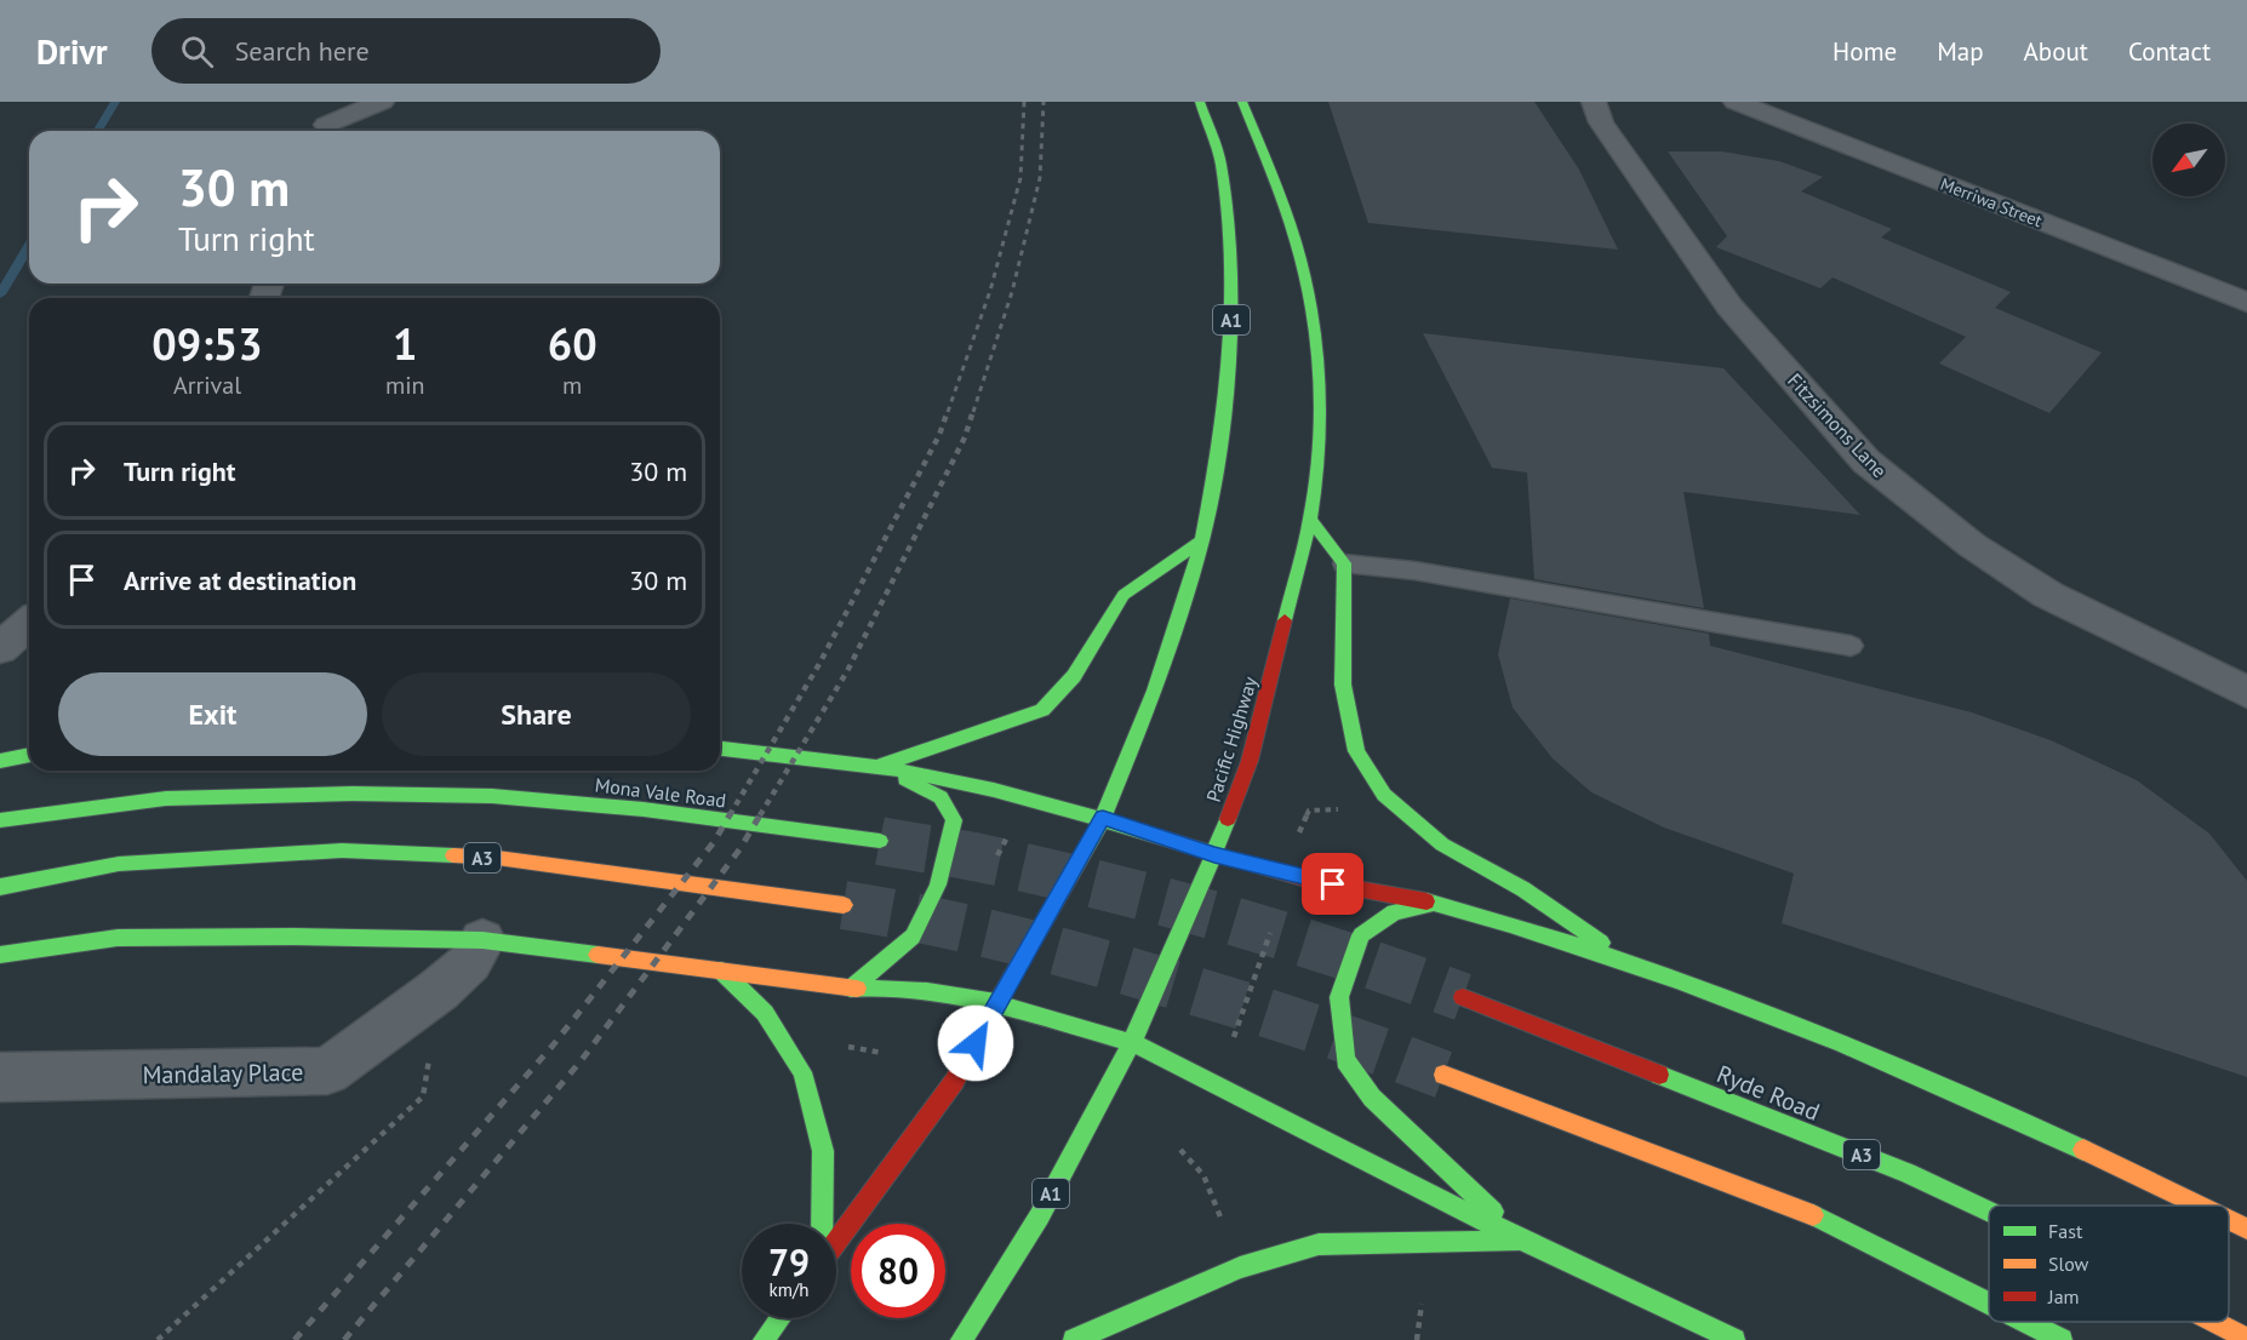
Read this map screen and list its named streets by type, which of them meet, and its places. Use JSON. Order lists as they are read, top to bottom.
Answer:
{
  "streets": {
    "highway": [
      "A1",
      "Pacific Highway",
      "Mona Vale Road",
      "A3",
      "Ryde Road"
    ],
    "street": ["Merriwa Street", "Fitzsimons Lane", "Mandalay Place"]
  },
  "legend": ["Fast", "Slow", "Jam"],
  "north": "bottom left",
  "page": {
    "header": "Drivr",
    "search": "Search here",
    "nav": [
      "Home",
      "Map",
      "About",
      "Contact"
    ],
    "turn": ["30 m", "Turn right"],
    "eta": [
      "09:53",
      "Arrival",
      "1",
      "min",
      "60",
      "m"
    ],
    "list": [
      {
        "name": "Turn right",
        "value": "30 m"
      },
      {
        "name": "Arrive at destination",
        "value": "30 m"
      }
    ],
    "buttons": ["Exit", "Share"],
    "speed": "79 km/h",
    "limit": "80"
  }
}
